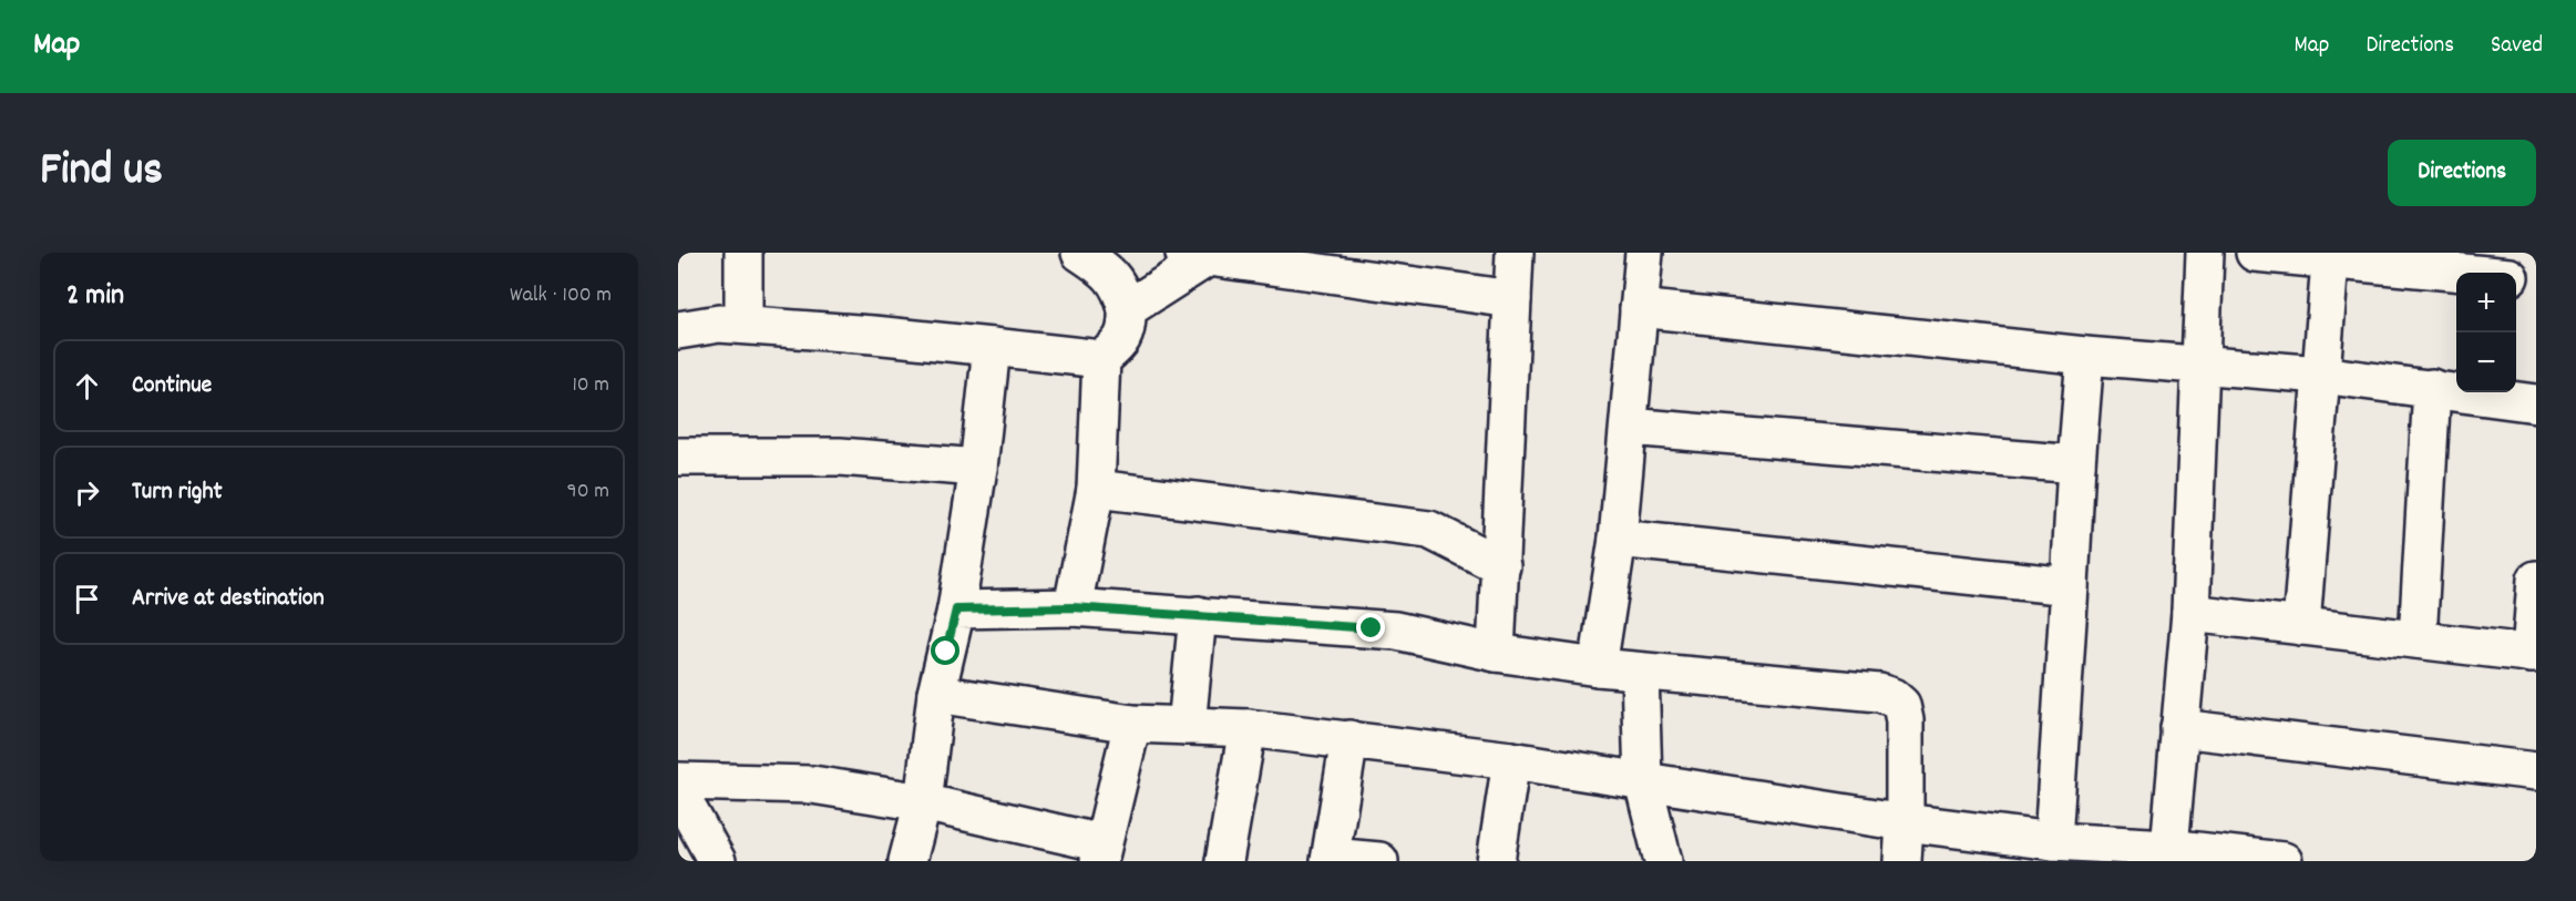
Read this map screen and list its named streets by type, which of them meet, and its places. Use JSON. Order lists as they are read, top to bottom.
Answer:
{
  "page": {
    "header": "Map",
    "nav": ["Map", "Directions", "Saved"],
    "title": "Find us",
    "buttons": "Directions",
    "heading": ["2 min", "Walk · 100 m"],
    "map_buttons": ["+", "−"],
    "list": [
      ["Continue", "10 m"],
      ["Turn right", "90 m"],
      "Arrive at destination"
    ]
  }
}
